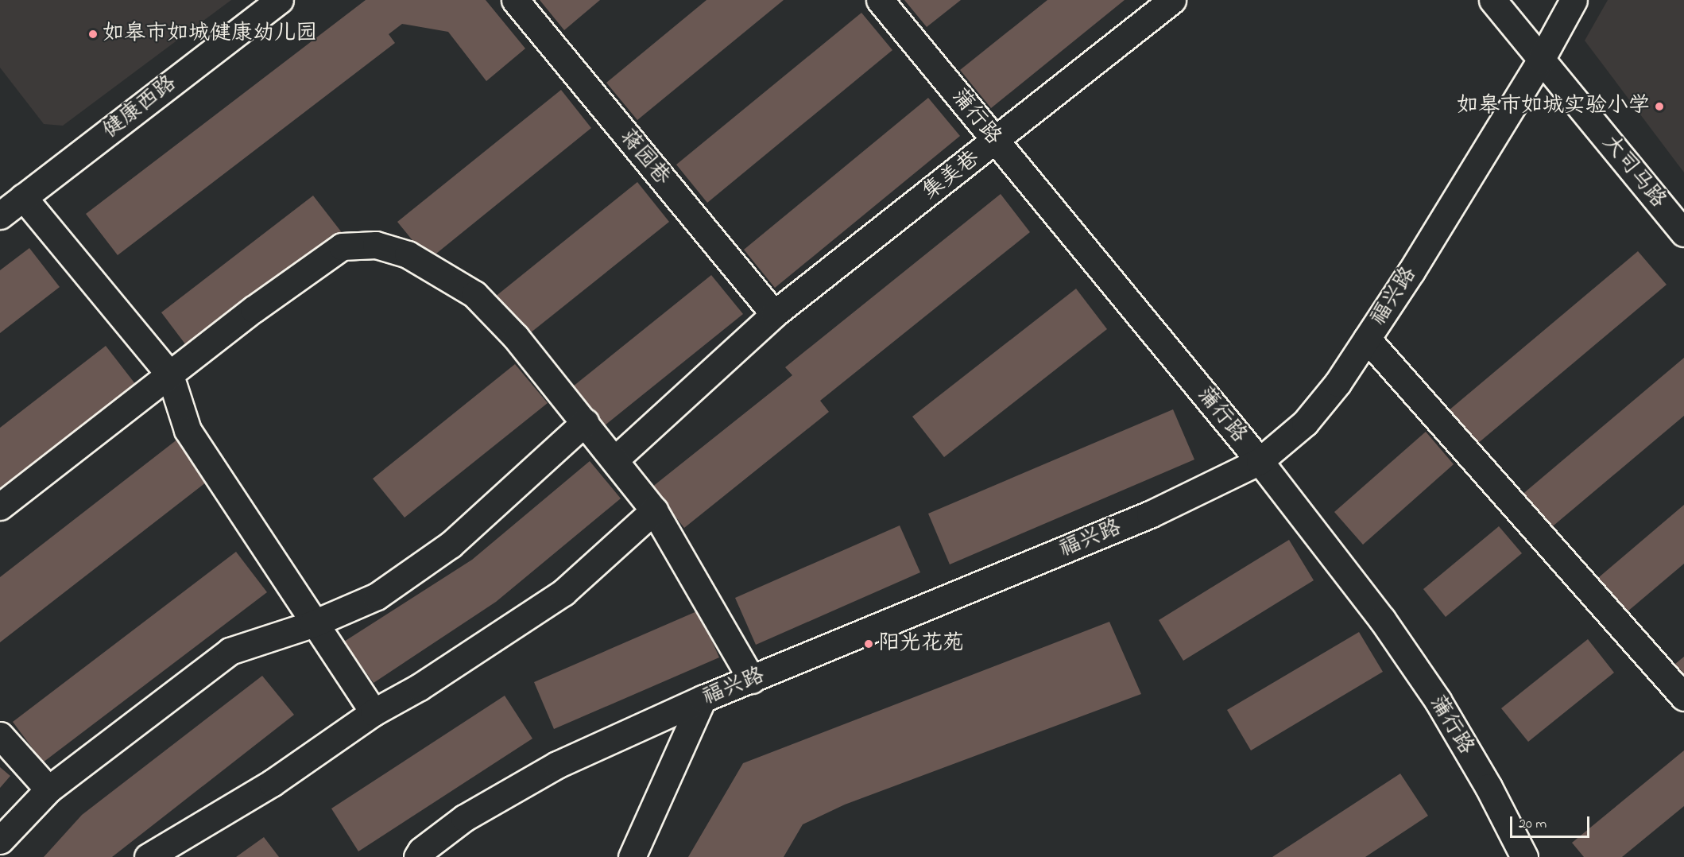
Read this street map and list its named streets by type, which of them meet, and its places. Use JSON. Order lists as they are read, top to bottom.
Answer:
{
  "streets": {
    "street": [
      "健康西路",
      "蒲行路",
      "蒋园巷",
      "大司马路",
      "集美巷",
      "福兴路"
    ]
  },
  "crossings": [
    ["蒲行路", "集美巷"],
    ["蒲行路", "福兴路"],
    ["蒋园巷", "集美巷"],
    ["大司马路", "福兴路"]
  ],
  "places": ["如皋市如城健康幼儿园", "如皋市如城实验小学", "阳光花苑"],
  "scale_bar": "20 m"
}
